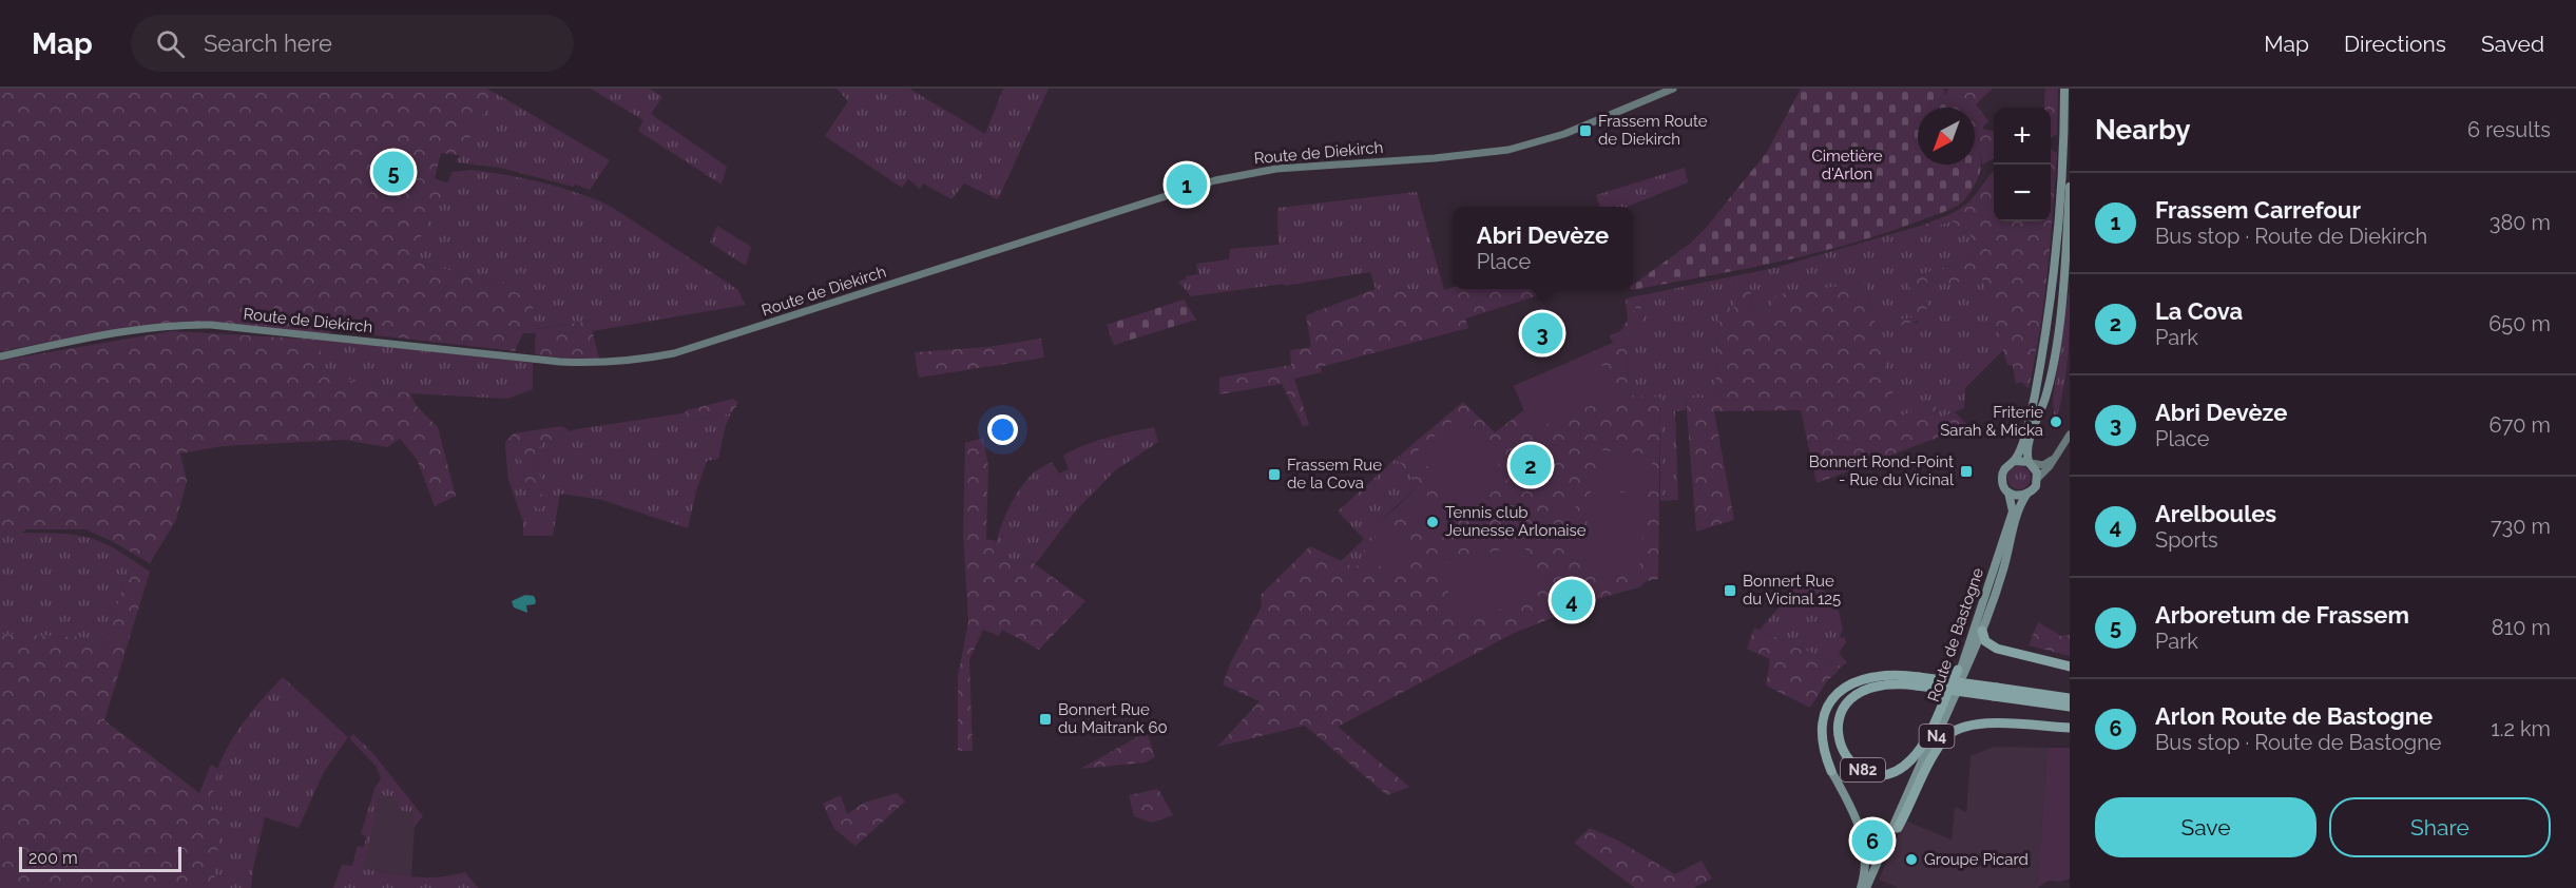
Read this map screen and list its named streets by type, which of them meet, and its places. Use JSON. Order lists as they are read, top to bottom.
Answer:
{
  "streets": {
    "highway": ["N82"],
    "main road": ["Route de Diekirch", "Route de Bastogne", "N4"]
  },
  "crossings": [
    ["Route de Bastogne", "N4"],
    ["Route de Bastogne", "N82"]
  ],
  "parks": ["Cimetière d'Arlon"],
  "places": {
    "transit": [
      "Frassem Route de Diekirch",
      "Bonnert Rond-Point - Rue du Vicinal",
      "Frassem Rue de la Cova",
      "Bonnert Rue du Vicinal 125",
      "Bonnert Rue du Maitrank 60"
    ],
    "other": ["Friterie Sarah & Micka", "Tennis club Jeunesse Arlonaise", "Groupe Picard"]
  },
  "scale_bar": "200 m",
  "north": "bottom left",
  "page": {
    "header": "Map",
    "search": "Search here",
    "nav": ["Map", "Directions", "Saved"],
    "heading": ["Nearby", "6 results"],
    "map_buttons": ["+", "−"],
    "pins": [
      "5",
      "1",
      "3",
      "2",
      "4",
      "6"
    ],
    "list": [
      {
        "mark": "1",
        "name": "Frassem Carrefour",
        "note": "Bus stop · Route de Diekirch",
        "value": "380 m"
      },
      {
        "mark": "2",
        "name": "La Cova",
        "note": "Park",
        "value": "650 m"
      },
      {
        "mark": "3",
        "name": "Abri Devèze",
        "note": "Place",
        "value": "670 m"
      },
      {
        "mark": "4",
        "name": "Arelboules",
        "note": "Sports",
        "value": "730 m"
      },
      {
        "mark": "5",
        "name": "Arboretum de Frassem",
        "note": "Park",
        "value": "810 m"
      },
      {
        "mark": "6",
        "name": "Arlon Route de Bastogne",
        "note": "Bus stop · Route de Bastogne",
        "value": "1.2 km"
      }
    ],
    "popup": ["Abri Devèze", "Place"],
    "buttons": ["Save", "Share"],
    "scale": "200 m"
  }
}
